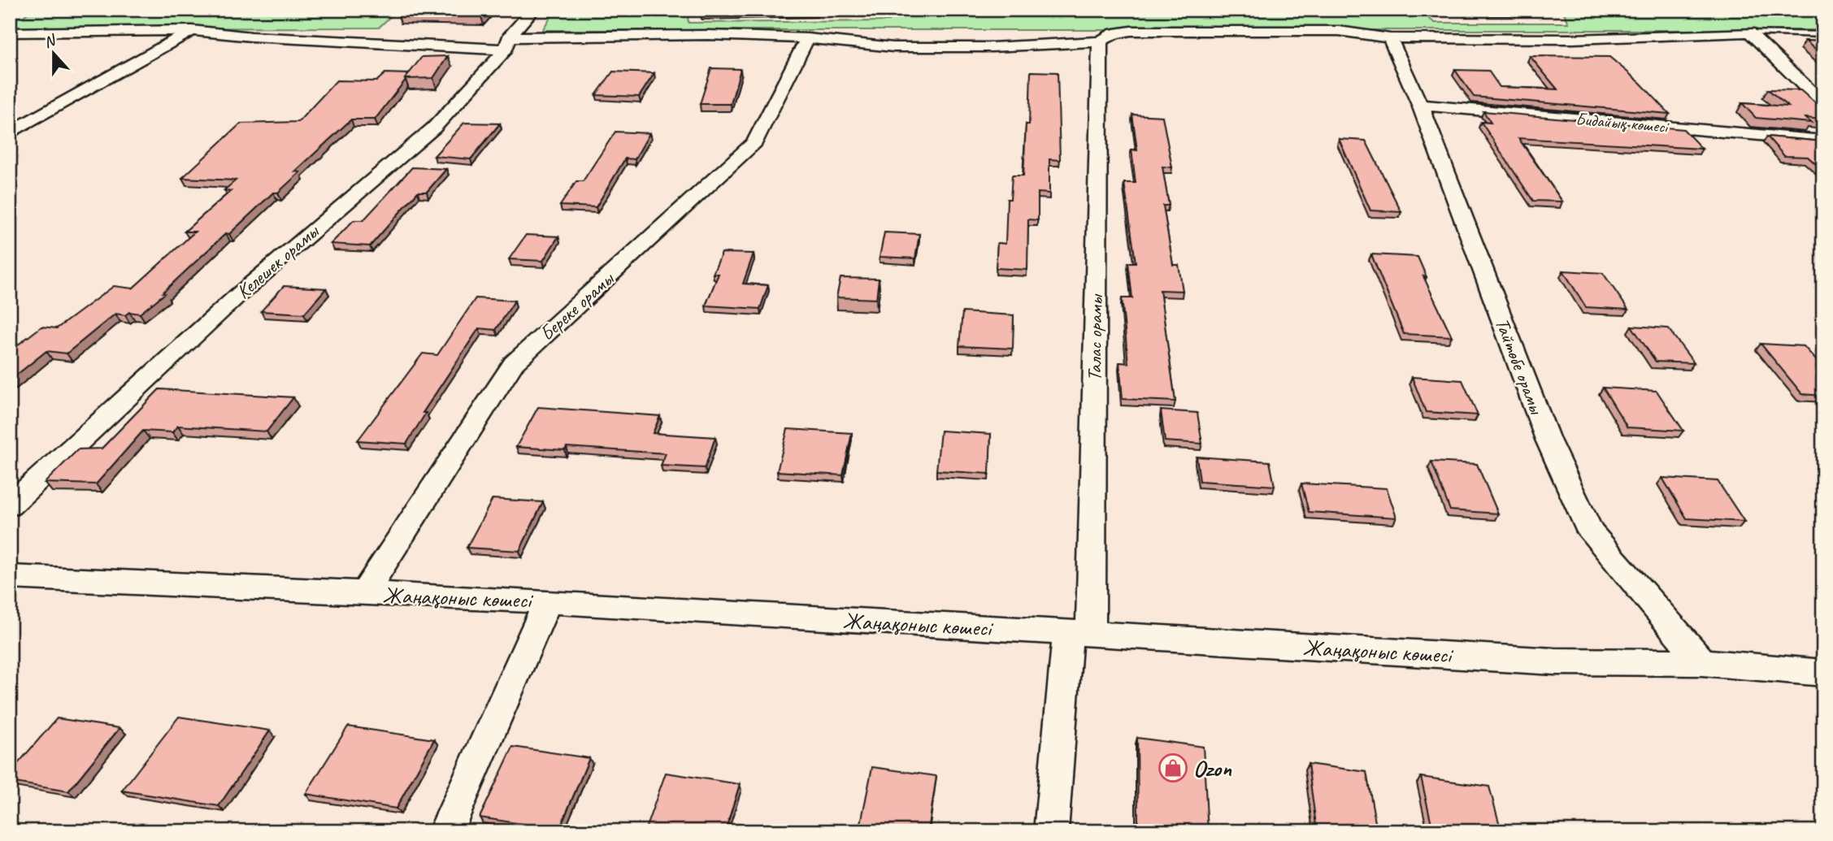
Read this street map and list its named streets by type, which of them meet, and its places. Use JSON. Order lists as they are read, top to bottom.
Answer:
{
  "streets": {
    "street": [
      "Бидайық көшесі",
      "Келешек орамы",
      "Береке орамы",
      "Талас орамы",
      "Тайтөбе орамы",
      "Жаңақоныс көшесі"
    ]
  },
  "crossings": [
    ["Бидайық көшесі", "Тайтөбе орамы"],
    ["Береке орамы", "Жаңақоныс көшесі"],
    ["Талас орамы", "Жаңақоныс көшесі"],
    ["Тайтөбе орамы", "Жаңақоныс көшесі"]
  ],
  "places": {
    "shop": ["Ozon"]
  },
  "north": "top"
}
